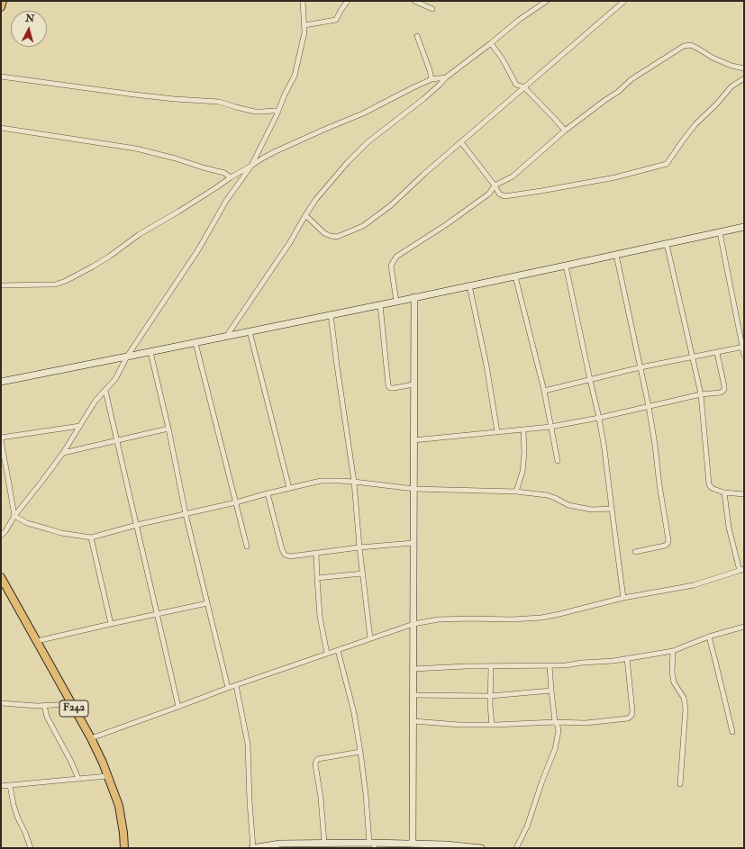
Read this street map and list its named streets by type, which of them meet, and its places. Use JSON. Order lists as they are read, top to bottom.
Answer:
{
  "streets": {
    "main road": ["F242"]
  },
  "north": "top"
}
